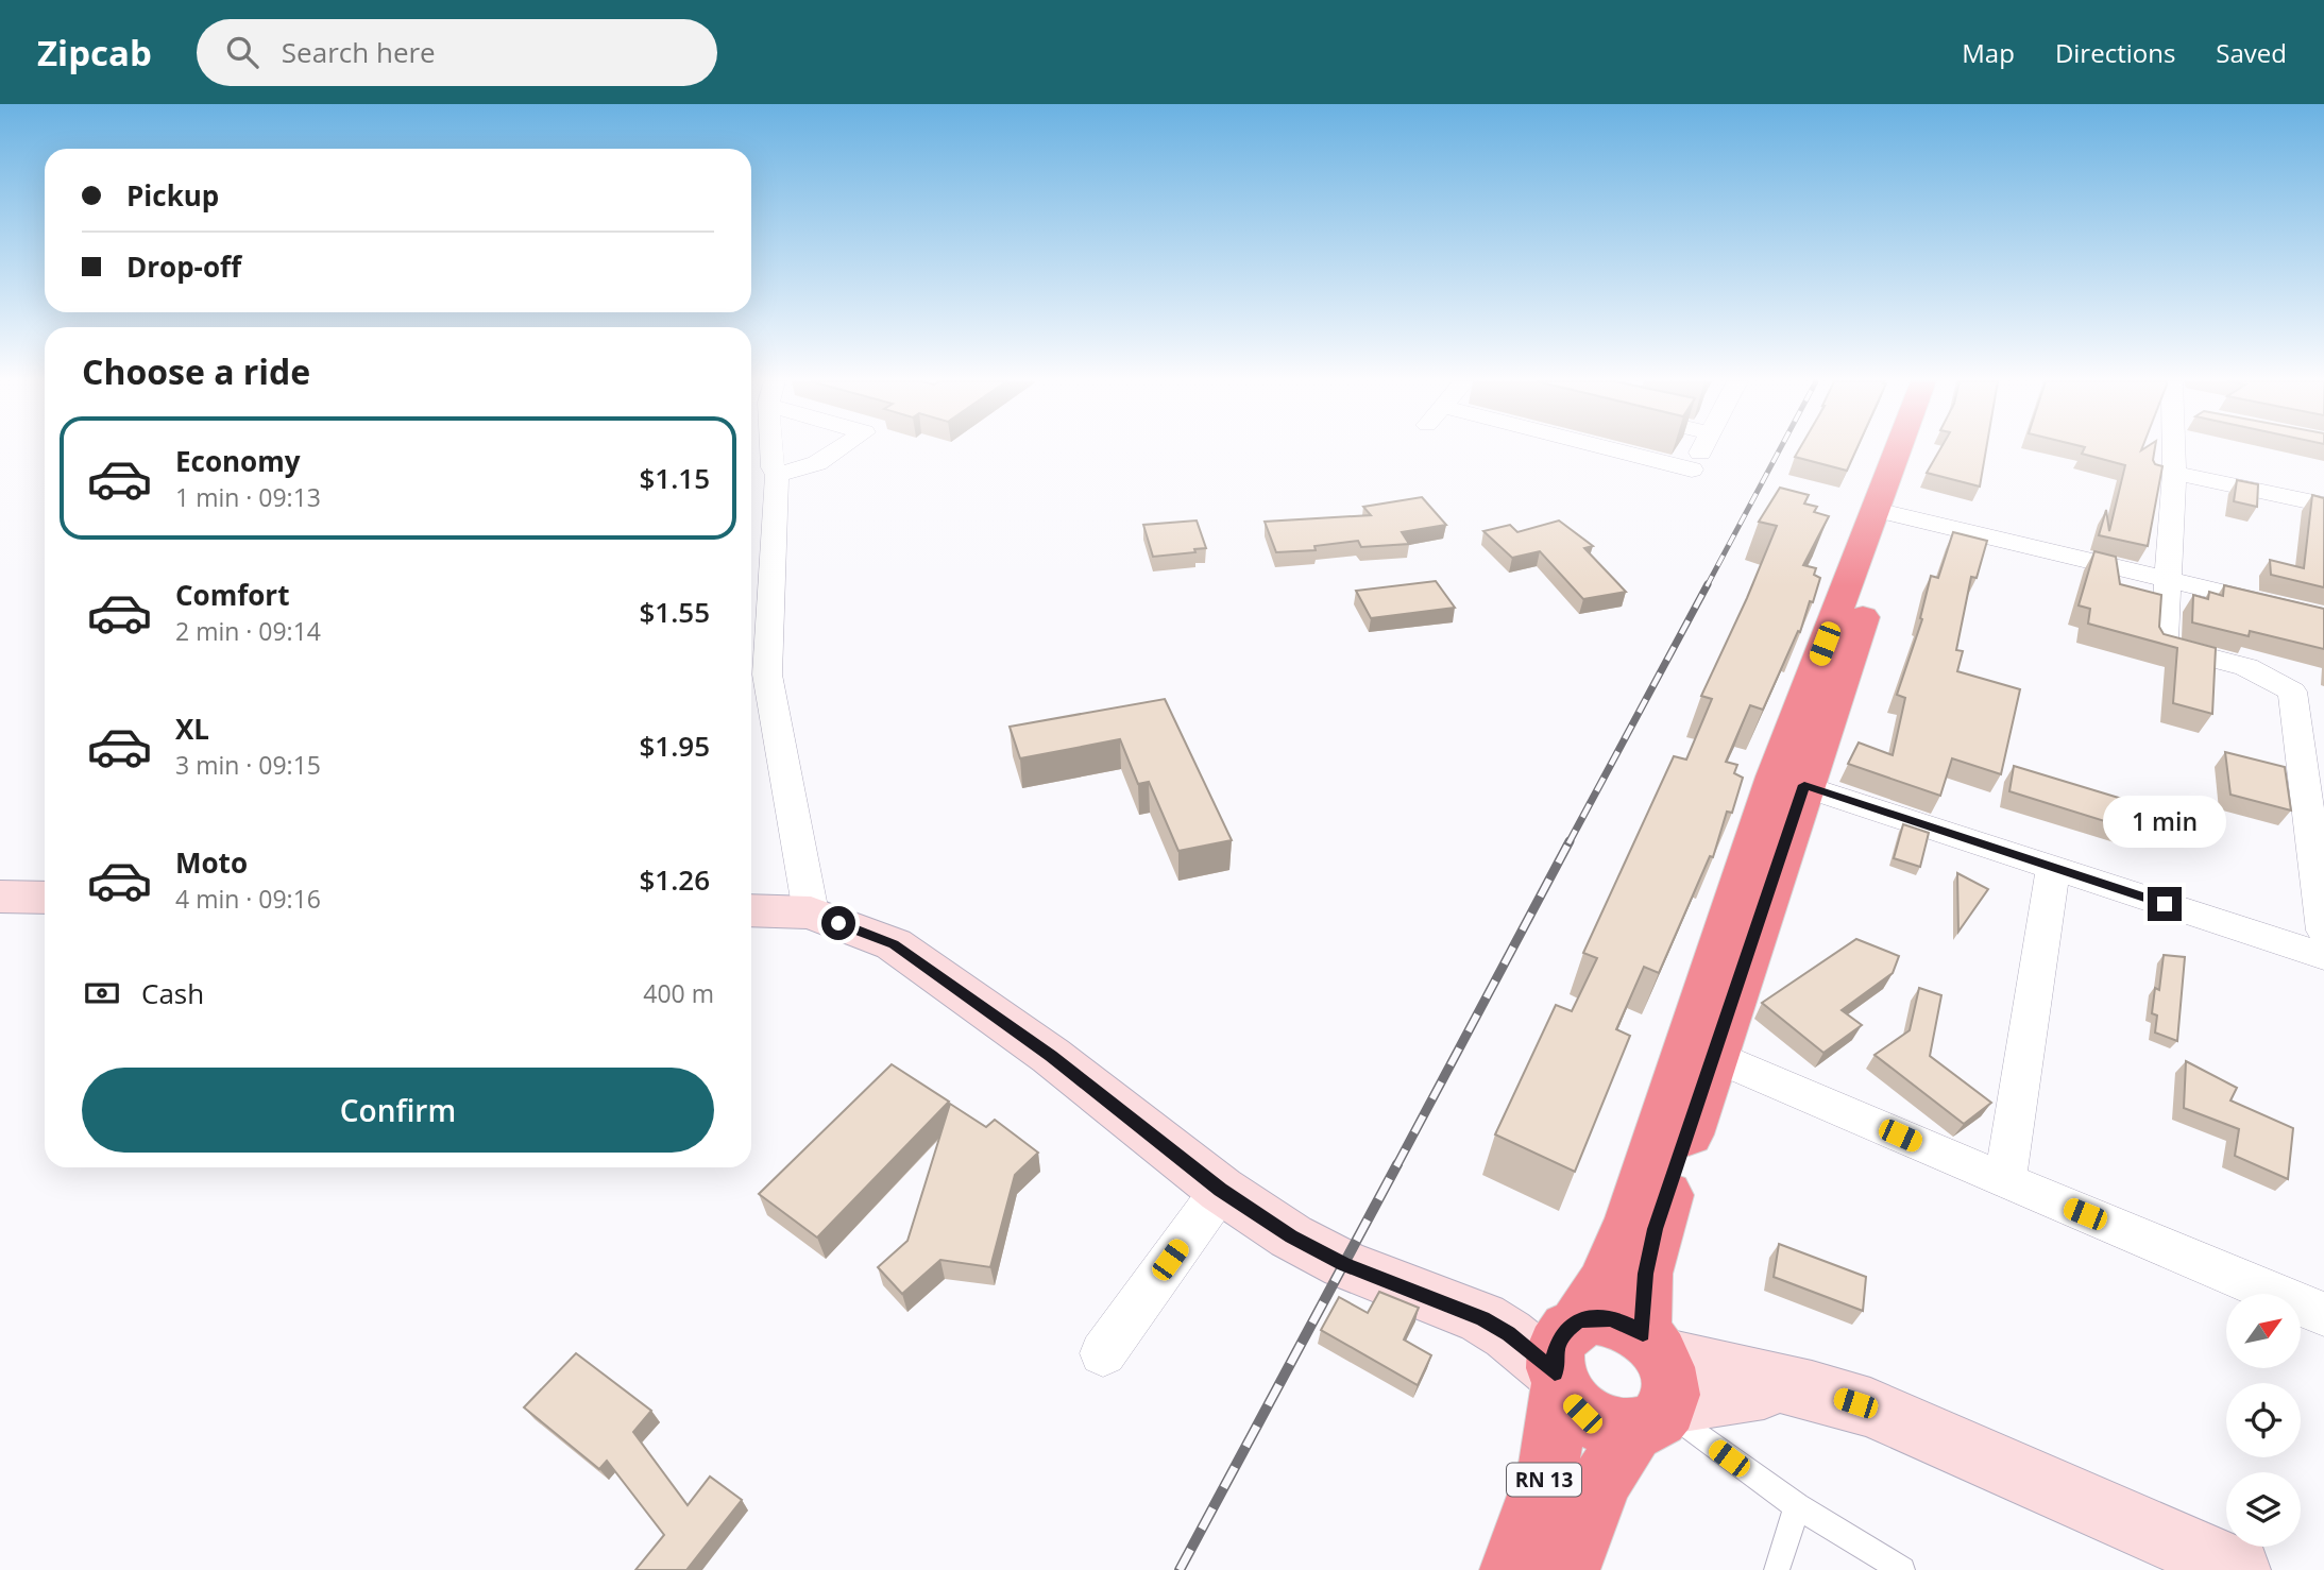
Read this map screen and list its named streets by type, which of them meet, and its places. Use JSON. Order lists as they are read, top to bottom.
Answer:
{
  "streets": {
    "highway": ["RN 13"]
  },
  "north": "top right",
  "page": {
    "header": "Zipcab",
    "search": "Search here",
    "nav": ["Map", "Directions", "Saved"],
    "banner": ["Pickup", "Drop-off"],
    "heading": "Choose a ride",
    "list": [
      {
        "name": "Economy",
        "note": "1 min · 09:13",
        "value": "$1.15"
      },
      {
        "name": "Comfort",
        "note": "2 min · 09:14",
        "value": "$1.55"
      },
      {
        "name": "XL",
        "note": "3 min · 09:15",
        "value": "$1.95"
      },
      {
        "name": "Moto",
        "note": "4 min · 09:16",
        "value": "$1.26"
      }
    ],
    "bubble": "1 min",
    "pay": ["Cash", "400 m"],
    "buttons": "Confirm"
  }
}
